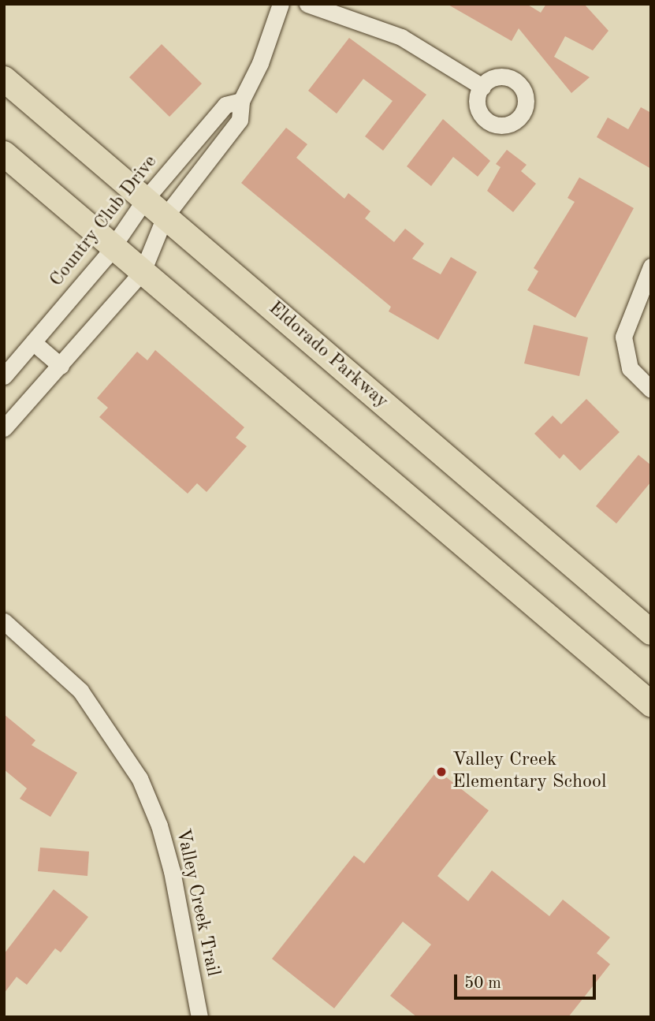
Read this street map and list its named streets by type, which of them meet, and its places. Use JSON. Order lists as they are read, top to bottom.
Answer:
{
  "streets": {
    "main road": ["Eldorado Parkway"],
    "street": ["Country Club Drive", "Valley Creek Trail"]
  },
  "crossings": [
    ["Country Club Drive", "Eldorado Parkway"]
  ],
  "places": ["Valley Creek Elementary School"],
  "scale_bar": "50 m"
}
